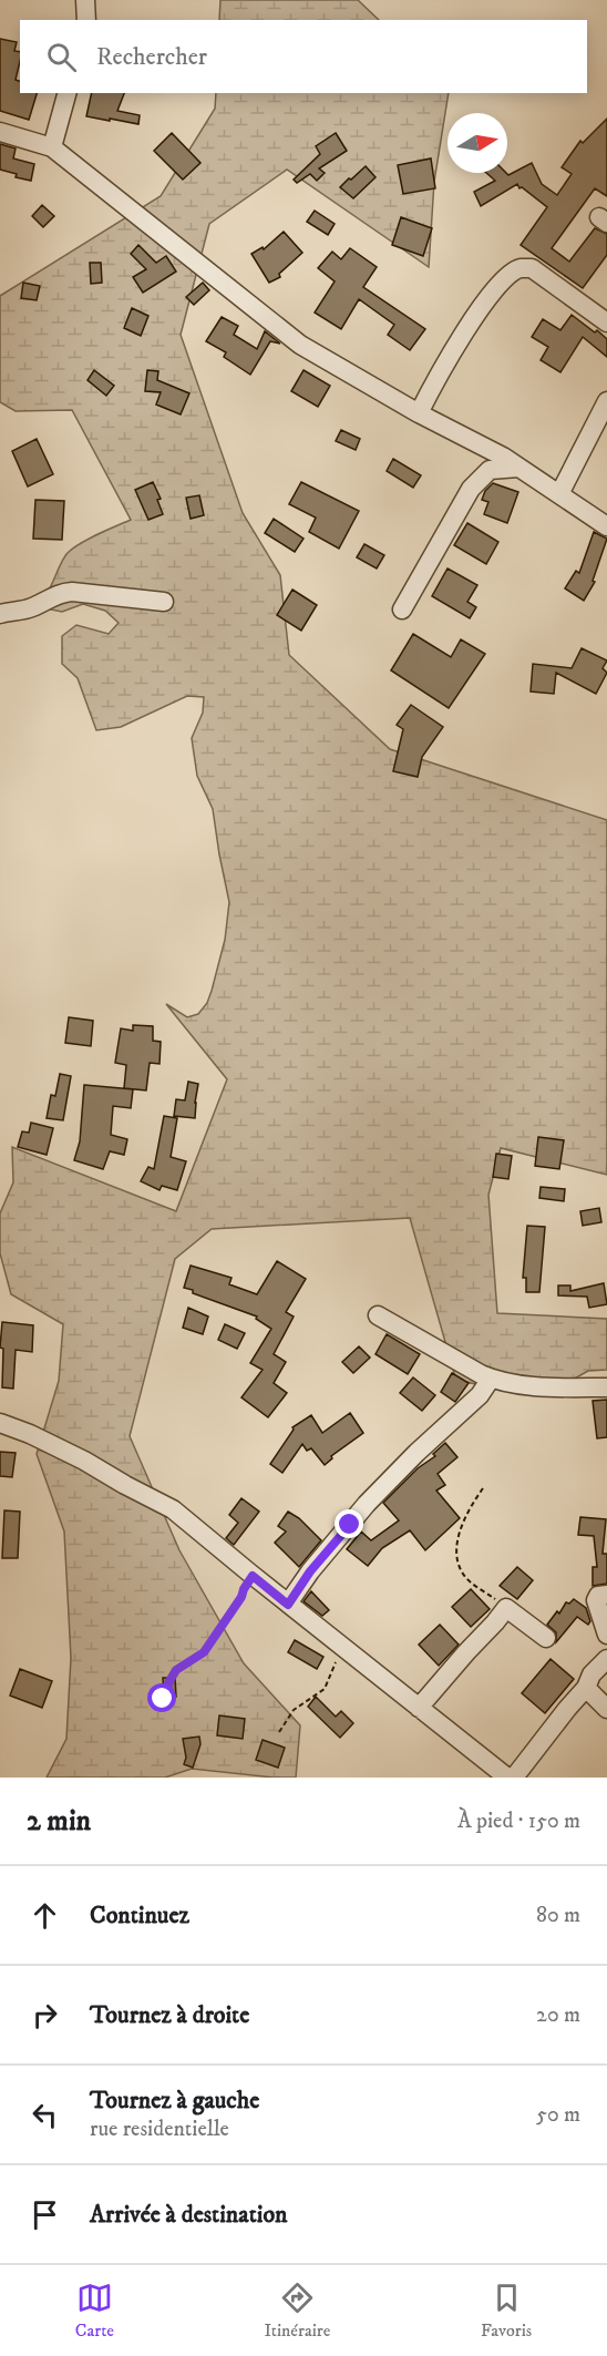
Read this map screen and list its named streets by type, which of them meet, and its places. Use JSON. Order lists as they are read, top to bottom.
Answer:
{
  "north": "right",
  "page": {
    "search": "Rechercher",
    "heading": ["2 min", "À pied · 150 m"],
    "list": [
      ["Continuez", "80 m"],
      ["Tournez à droite", "20 m"],
      ["Tournez à gauche", "rue residentielle", "50 m"],
      "Arrivée à destination"
    ],
    "nav": ["Carte", "Itinéraire", "Favoris"]
  }
}
